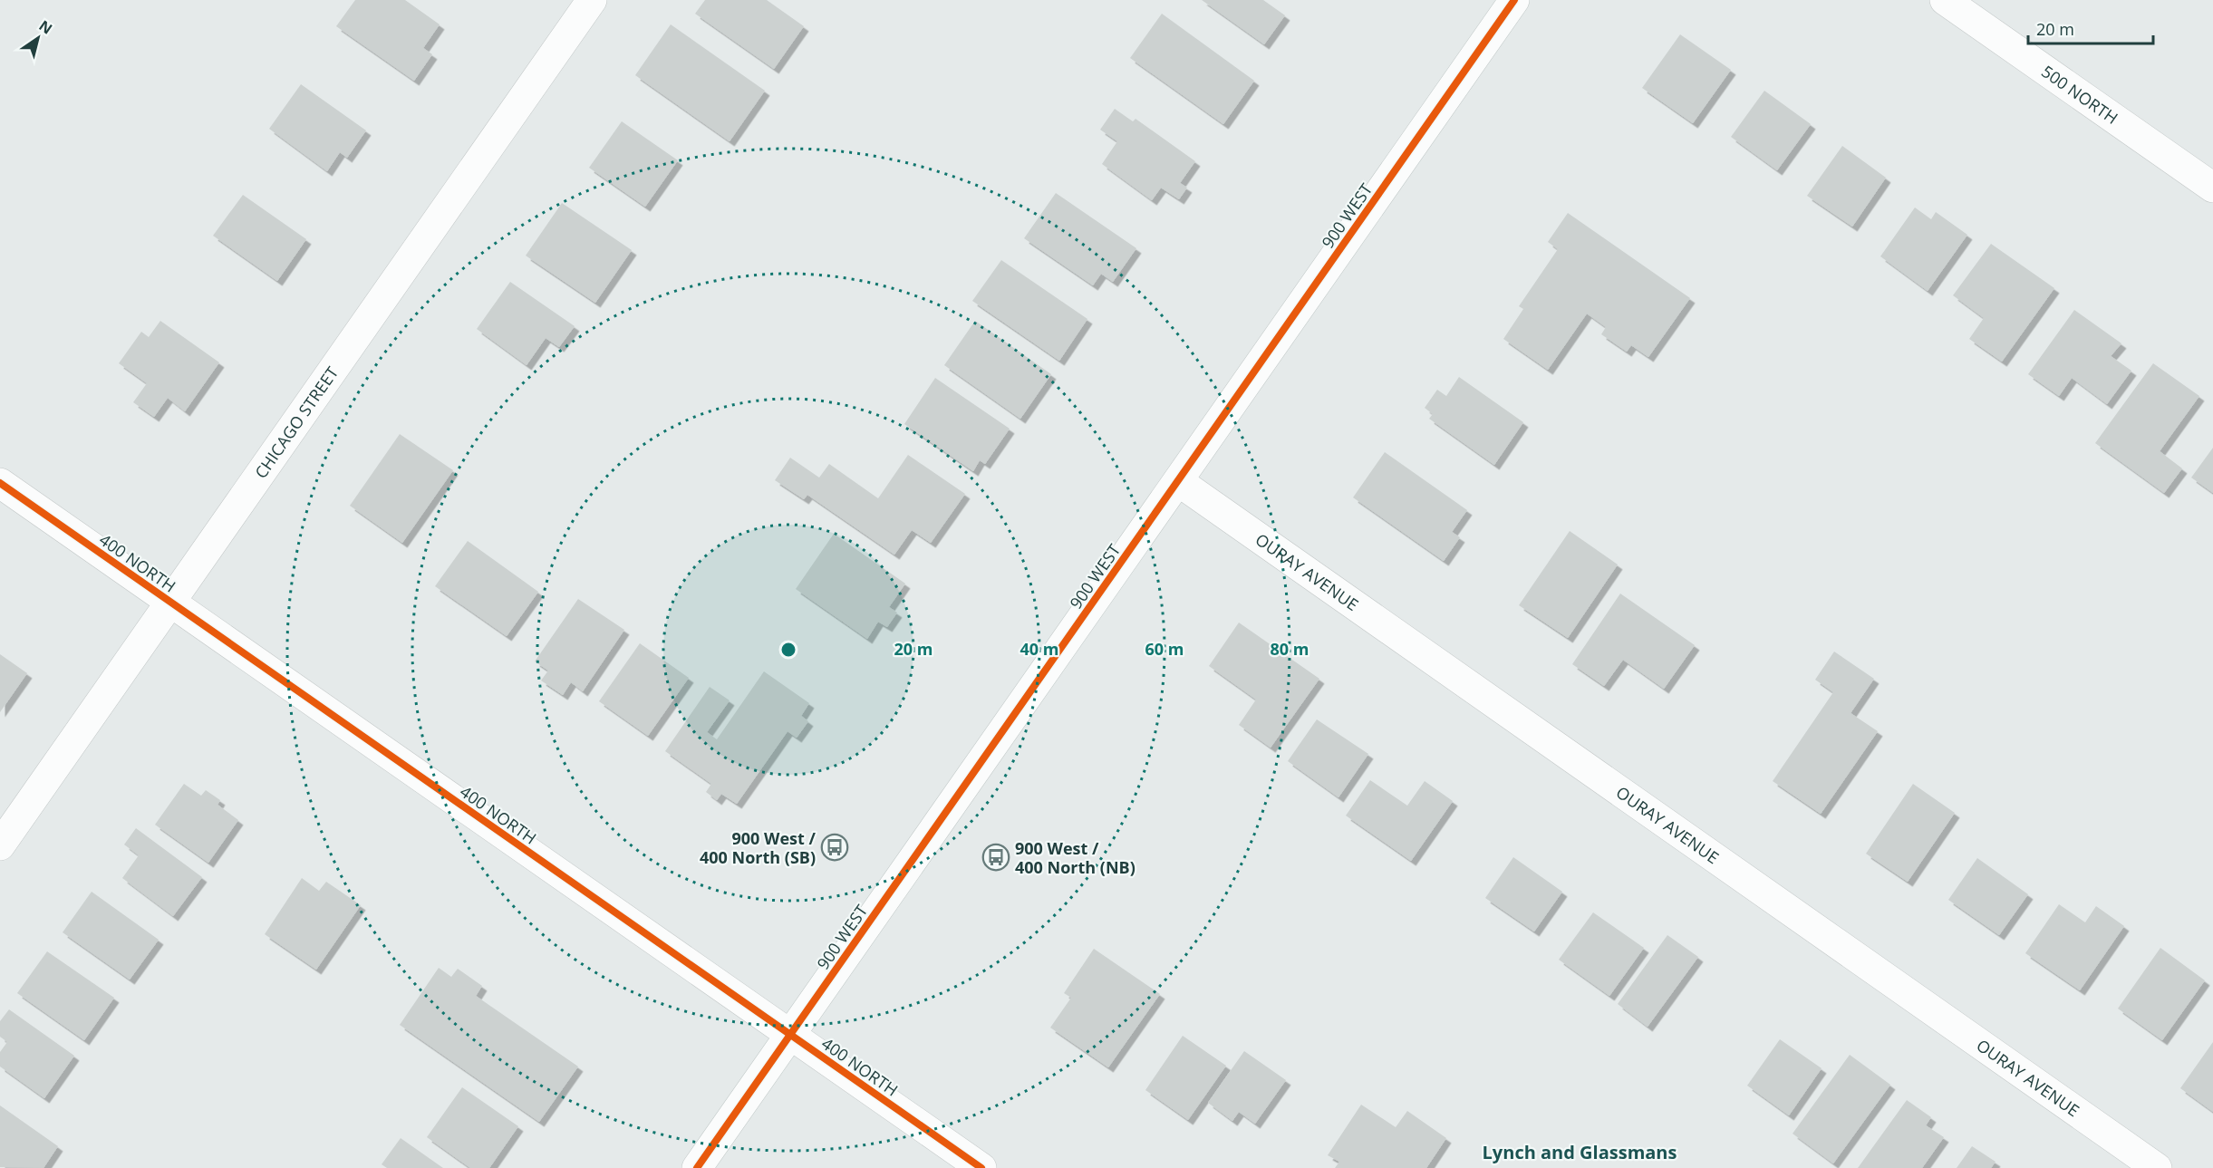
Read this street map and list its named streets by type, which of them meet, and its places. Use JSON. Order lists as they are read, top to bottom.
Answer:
{
  "streets": {
    "street": [
      "500 NORTH",
      "900 WEST",
      "CHICAGO STREET",
      "400 NORTH",
      "OURAY AVENUE"
    ]
  },
  "crossings": [
    ["900 WEST", "400 NORTH"],
    ["900 WEST", "OURAY AVENUE"],
    ["CHICAGO STREET", "400 NORTH"]
  ],
  "districts": ["Lynch and Glassmans"],
  "places": {
    "bus stop": ["900 West / 400 North (SB)", "900 West / 400 North (NB)"]
  },
  "scale_bar": "20 m",
  "north": "top right",
  "rings": [
    "20 m",
    "40 m",
    "60 m",
    "80 m"
  ]
}
